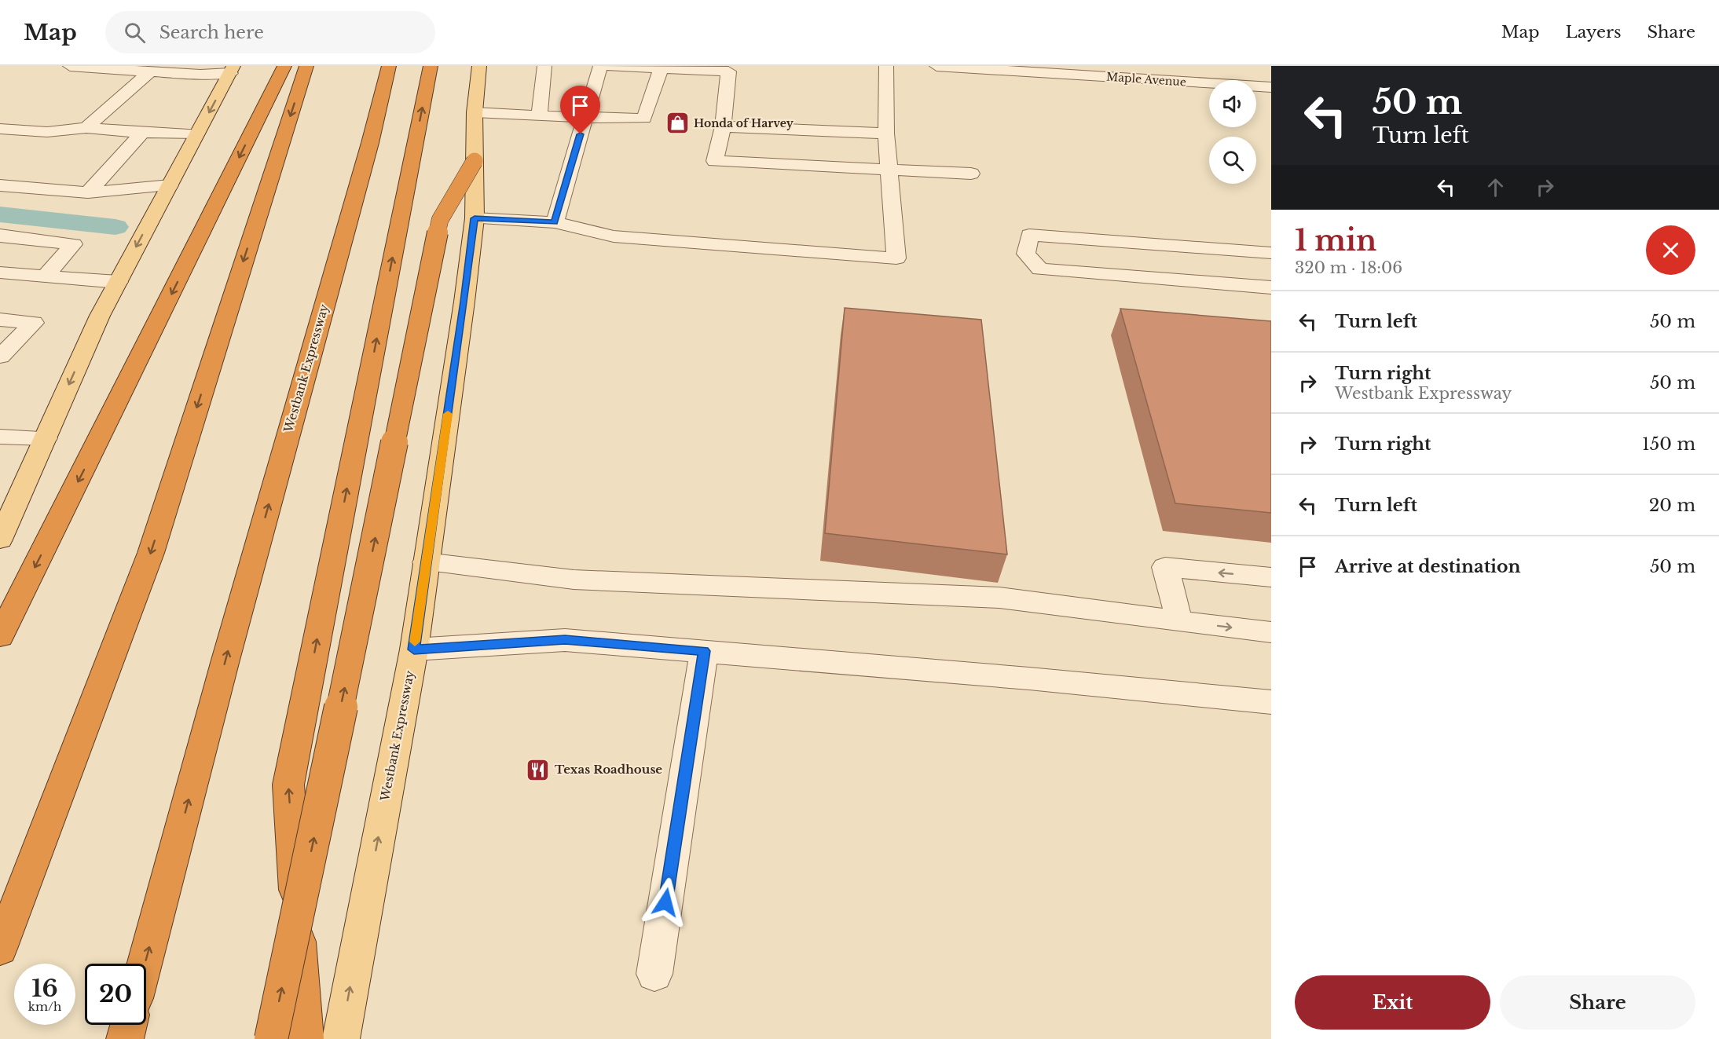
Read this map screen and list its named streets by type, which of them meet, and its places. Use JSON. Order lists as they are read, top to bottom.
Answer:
{
  "streets": {
    "highway": ["Westbank Expressway"],
    "street": ["Maple Avenue"]
  },
  "places": {
    "shop": ["Honda of Harvey"],
    "restaurant": ["Texas Roadhouse"]
  },
  "page": {
    "header": "Map",
    "search": "Search here",
    "nav": ["Map", "Layers", "Share"],
    "turn": ["50 m", "Turn left"],
    "heading": ["1 min", "320 m · 18:06"],
    "list": [
      {
        "name": "Turn left",
        "value": "50 m"
      },
      {
        "name": "Turn right",
        "note": "Westbank Expressway",
        "value": "50 m"
      },
      {
        "name": "Turn right",
        "value": "150 m"
      },
      {
        "name": "Turn left",
        "value": "20 m"
      },
      {
        "name": "Arrive at destination",
        "value": "50 m"
      }
    ],
    "speed": "16 km/h",
    "limit": "20",
    "buttons": ["Exit", "Share"]
  }
}
